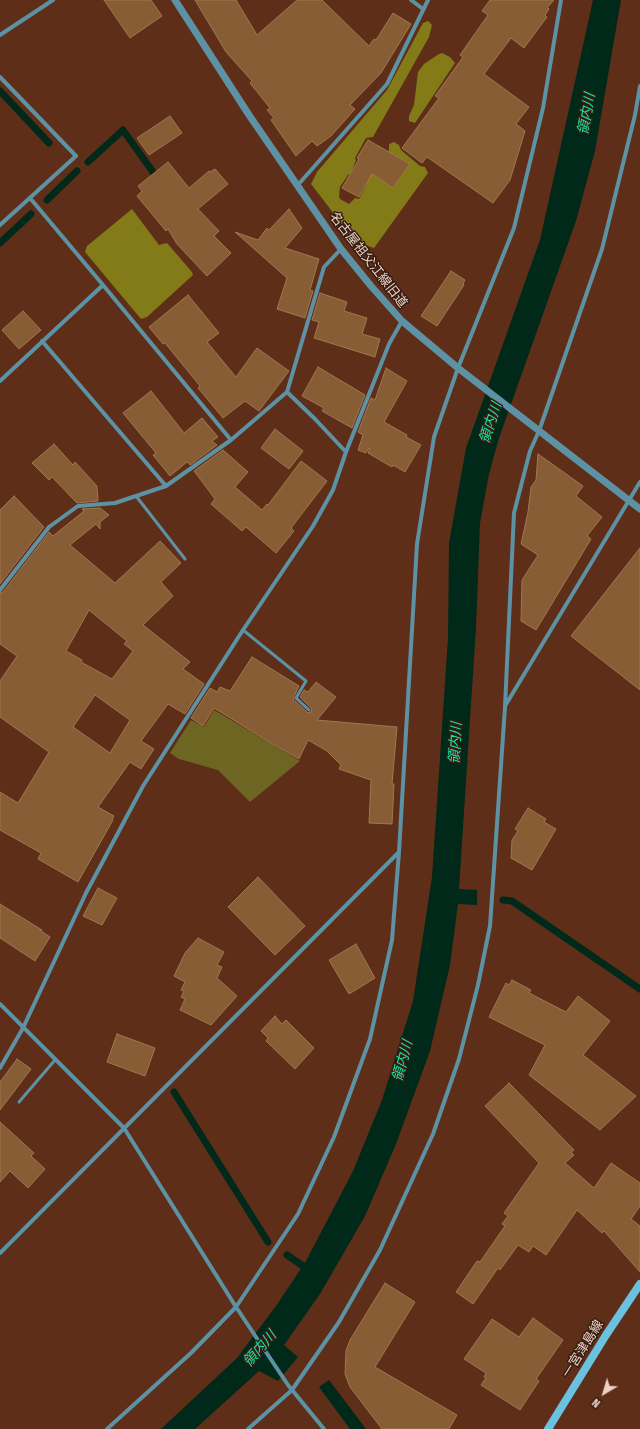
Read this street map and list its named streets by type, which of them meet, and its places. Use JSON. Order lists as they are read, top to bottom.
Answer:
{
  "streets": {
    "main road": ["一宮津島線"],
    "street": ["名古屋祖父江線旧道"]
  },
  "water": ["領内川"],
  "north": "bottom left"
}
